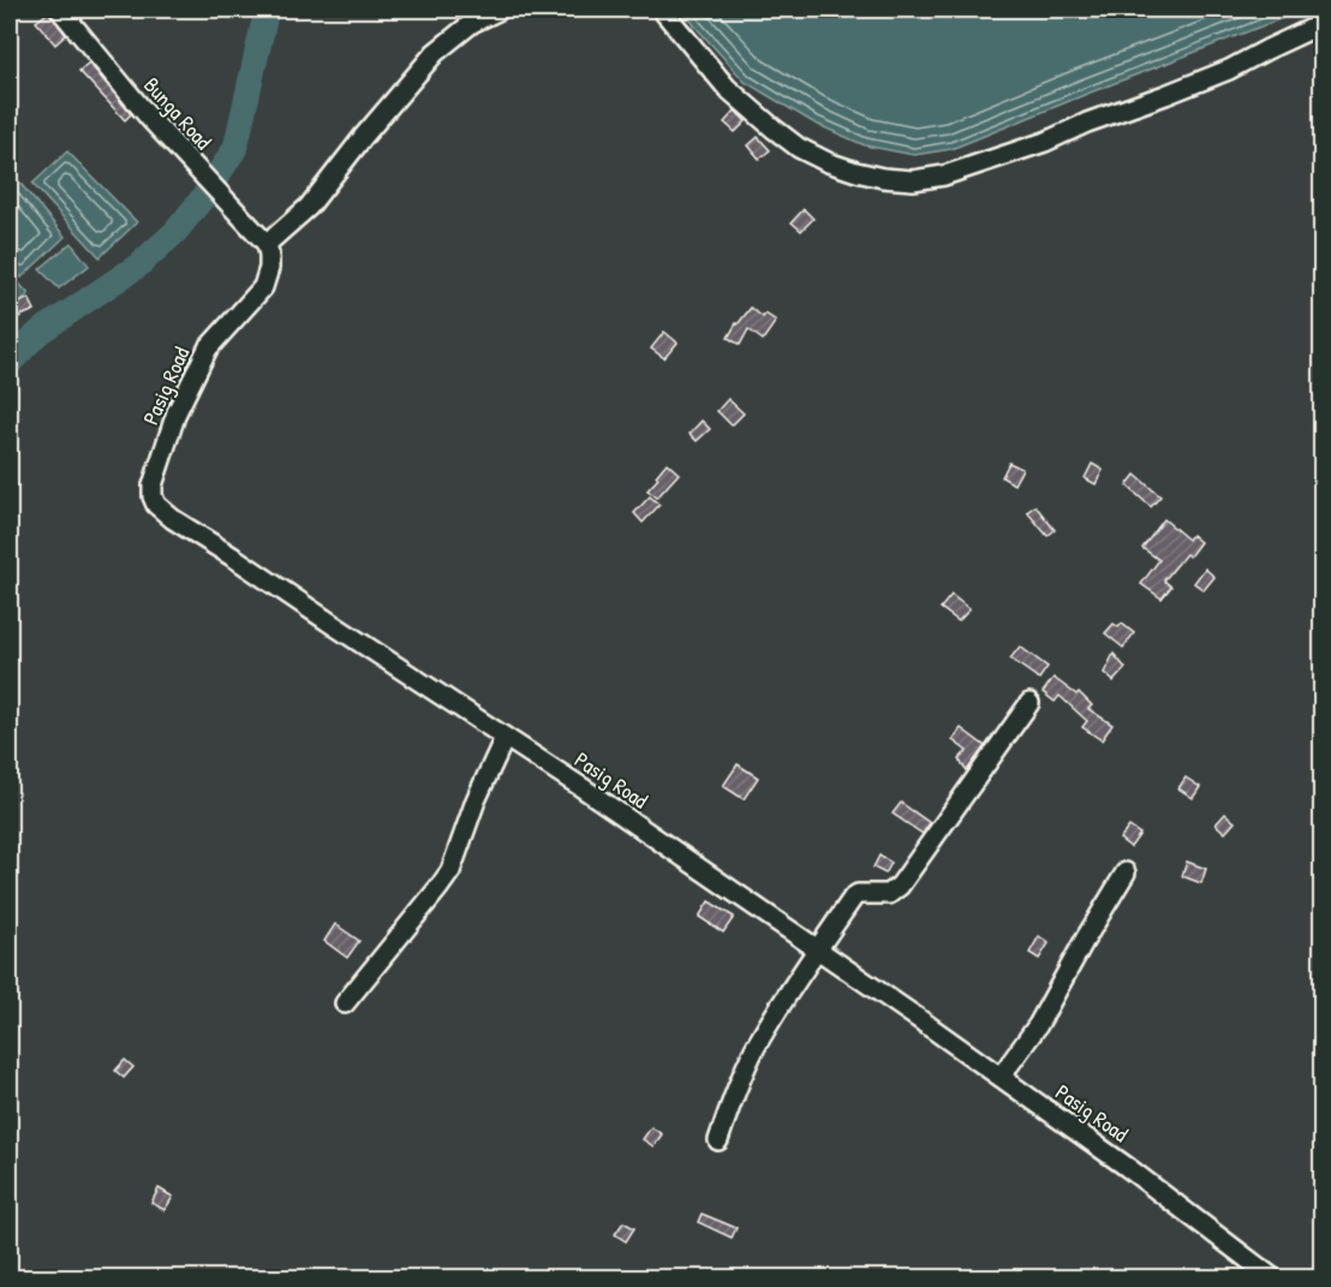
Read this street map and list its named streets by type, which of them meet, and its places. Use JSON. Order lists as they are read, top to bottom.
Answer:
{
  "streets": {
    "street": ["Bunga Road", "Pasig Road"]
  },
  "crossings": [
    ["Bunga Road", "Pasig Road"]
  ]
}
